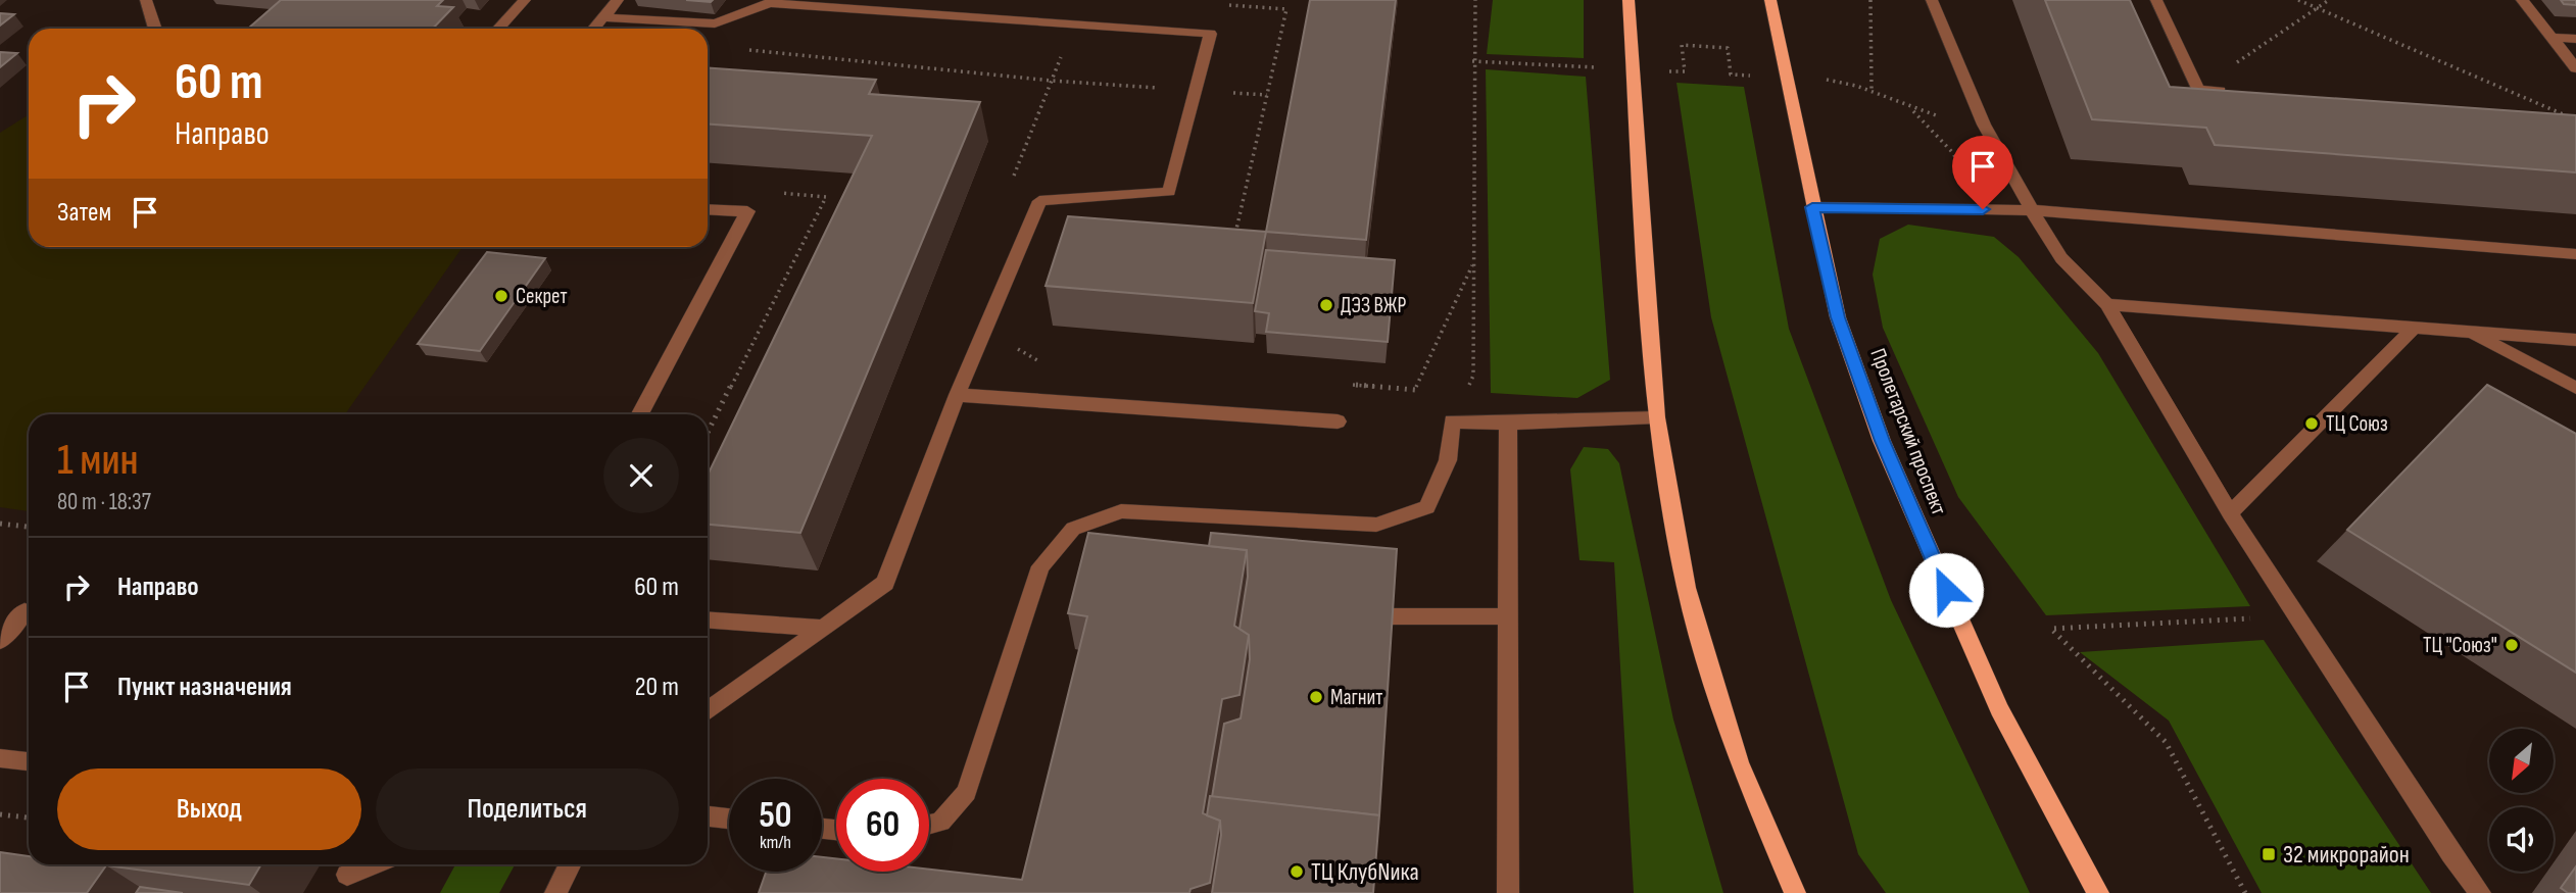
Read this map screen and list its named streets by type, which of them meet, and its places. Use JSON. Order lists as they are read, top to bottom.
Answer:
{
  "streets": {
    "main road": ["Пролетарский проспект"]
  },
  "places": {
    "other": [
      "Секрет",
      "ДЭЗ ВЖР",
      "ТЦ Союз",
      "ТЦ \"Союз\"",
      "Магнит",
      "ТЦ КлубNика"
    ],
    "transit": ["32 микрорайон"]
  },
  "north": "bottom left",
  "page": {
    "turn": ["60 m", "Направо"],
    "then": "Затем",
    "heading": ["1 мин", "80 m · 18:37"],
    "list": [
      {
        "name": "Направо",
        "value": "60 m"
      },
      {
        "name": "Пункт назначения",
        "value": "20 m"
      }
    ],
    "buttons": ["Выход", "Поделиться"],
    "speed": "50 km/h",
    "limit": "60"
  }
}
